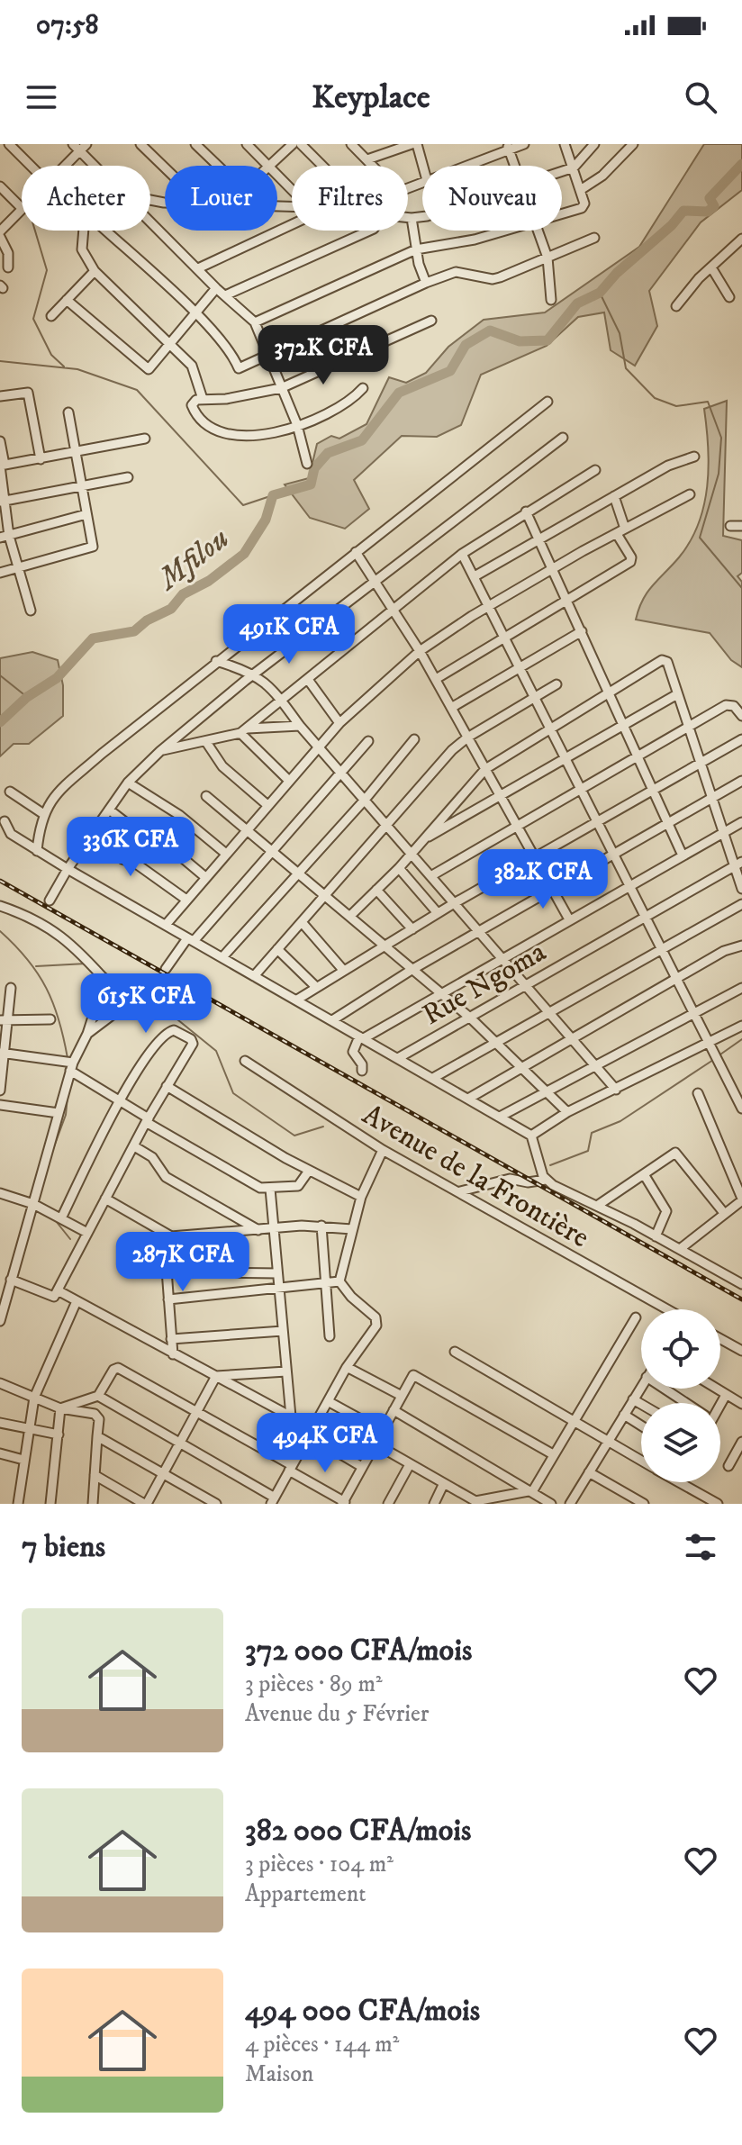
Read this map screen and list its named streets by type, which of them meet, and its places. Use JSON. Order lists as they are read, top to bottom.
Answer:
{
  "streets": {
    "street": ["Rue Ngoma", "Avenue de la Frontière"]
  },
  "water": ["Mfilou"],
  "page": {
    "status": "07:58",
    "header": "Keyplace",
    "chip": [
      "Acheter",
      "Louer",
      "Filtres",
      "Nouveau"
    ],
    "price": [
      "372K CFA",
      "491K CFA",
      "336K CFA",
      "382K CFA",
      "615K CFA",
      "287K CFA",
      "494K CFA"
    ],
    "heading": "7 biens",
    "list": [
      {
        "name": "372 000 CFA/mois",
        "note": "3 pièces · 89 m² · Avenue du 5 Février"
      },
      {
        "name": "382 000 CFA/mois",
        "note": "3 pièces · 104 m² · Appartement"
      },
      {
        "name": "494 000 CFA/mois",
        "note": "4 pièces · 144 m² · Maison"
      }
    ]
  }
}
